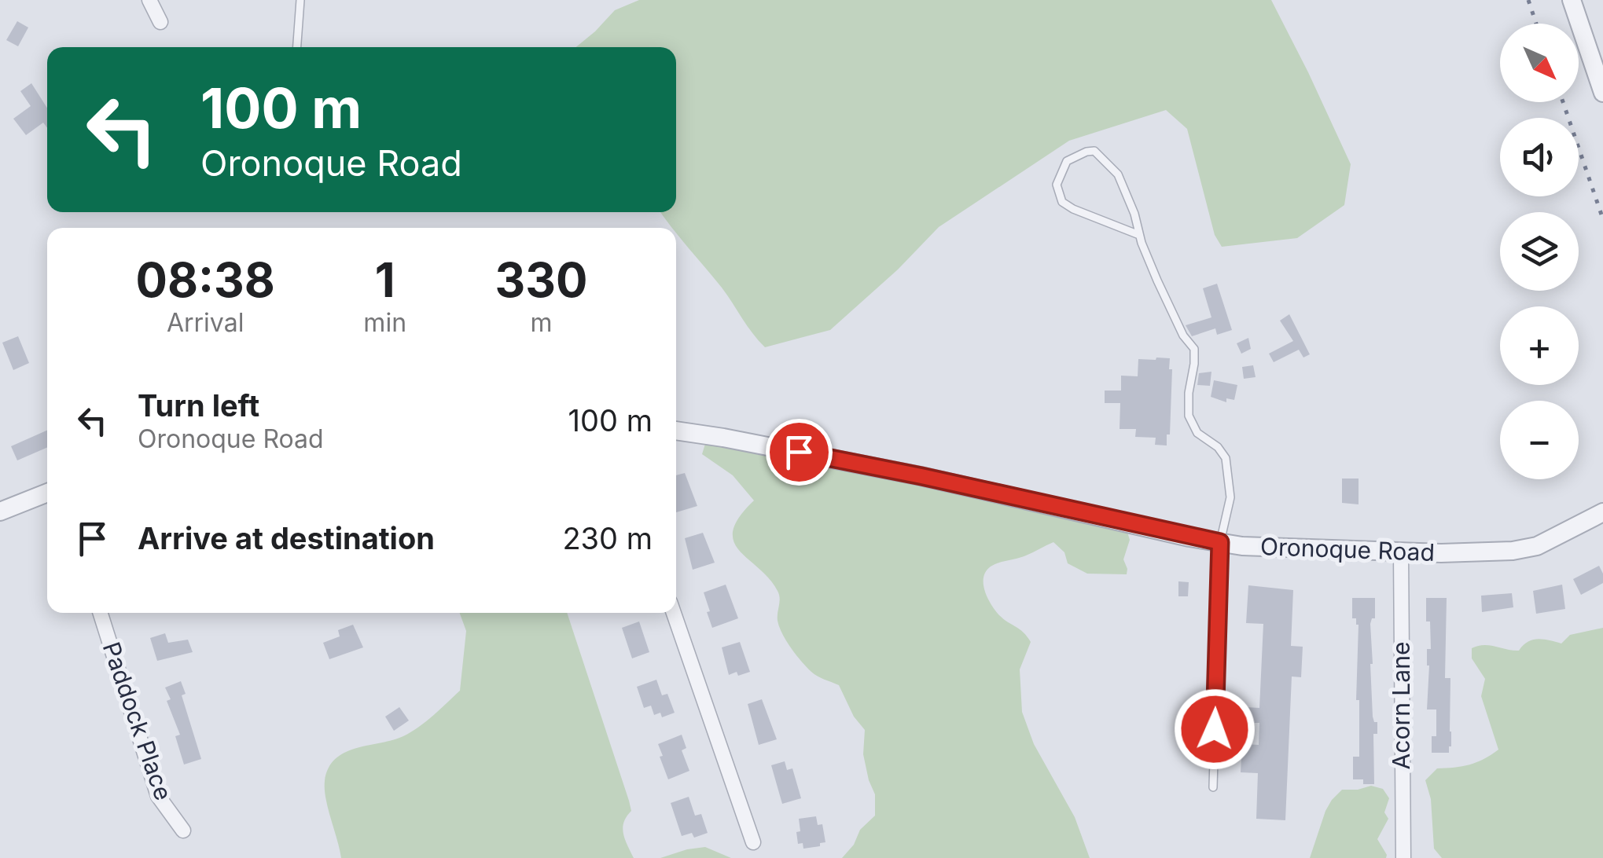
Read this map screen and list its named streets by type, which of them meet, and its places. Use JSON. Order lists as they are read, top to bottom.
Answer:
{
  "streets": {
    "street": ["Oronoque Road", "Acorn Lane", "Paddock Place"]
  },
  "crossings": [
    ["Oronoque Road", "Acorn Lane"]
  ],
  "north": "bottom right",
  "page": {
    "map_buttons": ["+", "−"],
    "turn": ["100 m", "Oronoque Road"],
    "eta": [
      "08:38",
      "Arrival",
      "1",
      "min",
      "330",
      "m"
    ],
    "list": [
      {
        "name": "Turn left",
        "note": "Oronoque Road",
        "value": "100 m"
      },
      {
        "name": "Arrive at destination",
        "value": "230 m"
      }
    ]
  }
}
